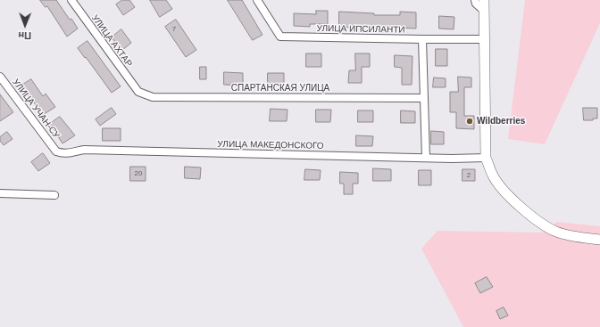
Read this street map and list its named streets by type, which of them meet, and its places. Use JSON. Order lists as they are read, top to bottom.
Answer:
{
  "streets": {
    "street": [
      "УЛИЦА ИПСИЛАНТИ",
      "УЛИЦА АХТАР",
      "СПАРТАНСКАЯ УЛИЦА",
      "УЛИЦА УЧАН-СУ",
      "УЛИЦА МАКЕДОНСКОГО"
    ]
  },
  "crossings": [
    ["УЛИЦА АХТАР", "СПАРТАНСКАЯ УЛИЦА"],
    ["УЛИЦА УЧАН-СУ", "УЛИЦА МАКЕДОНСКОГО"]
  ],
  "places": ["Wildberries"],
  "house_numbers": ["7", "20", "2"],
  "north": "bottom"
}
